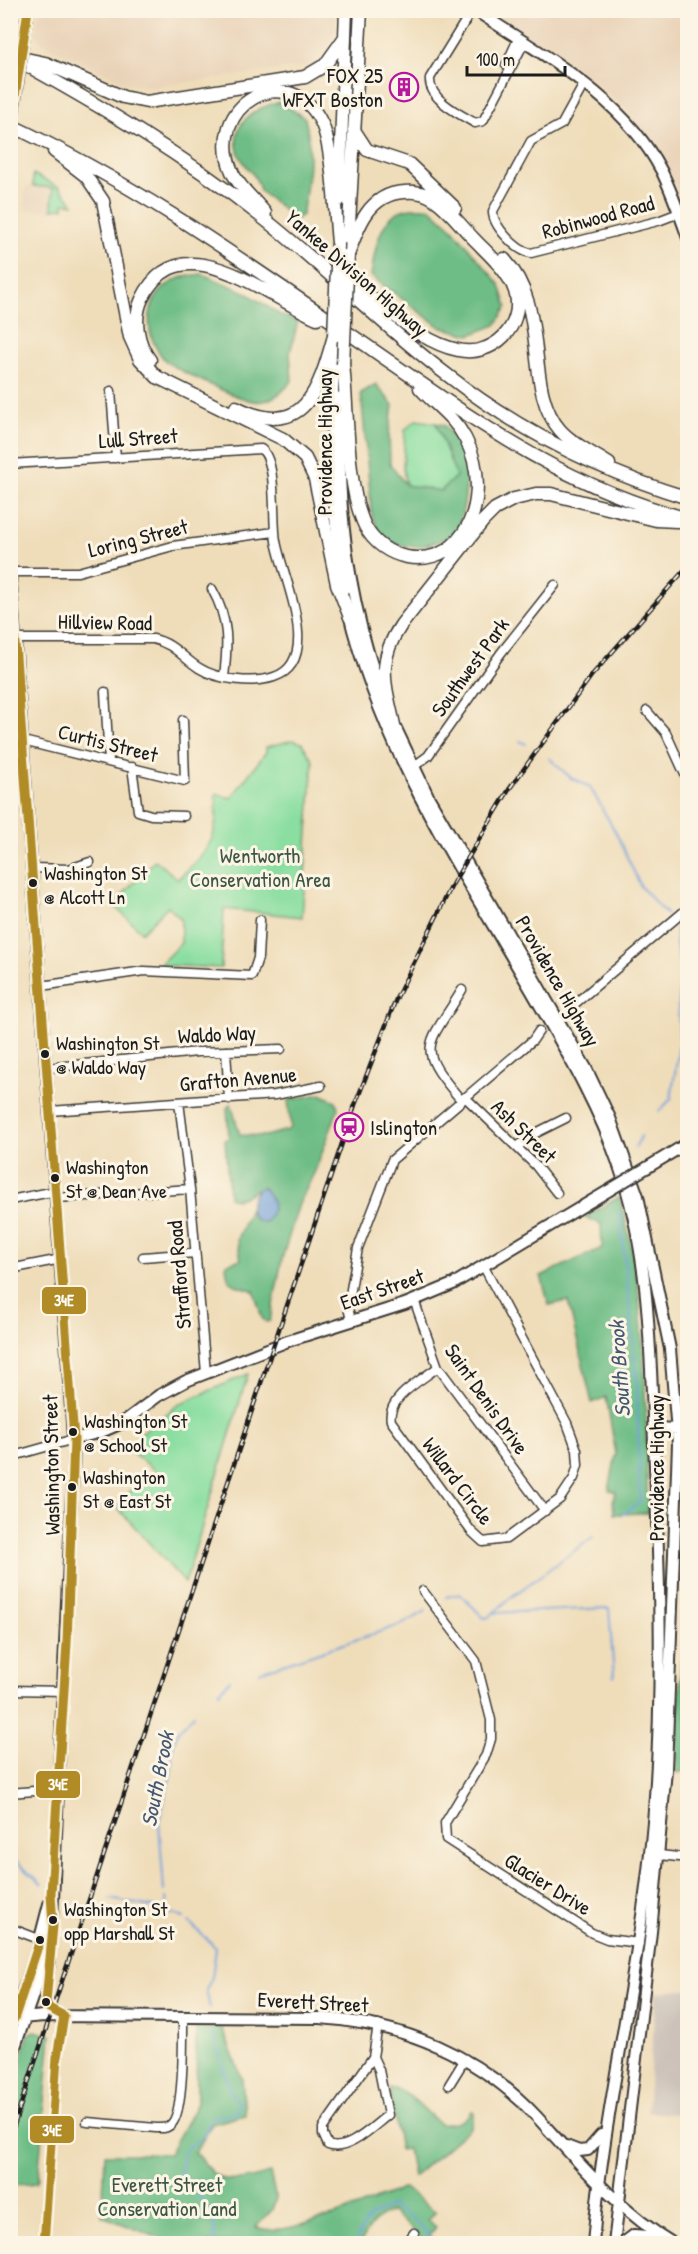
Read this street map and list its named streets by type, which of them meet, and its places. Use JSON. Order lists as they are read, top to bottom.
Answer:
{
  "streets": {
    "highway": ["Yankee Division Highway", "Providence Highway"],
    "main road": ["East Street", "Washington Street", "Everett Street"],
    "street": [
      "Robinwood Road",
      "Lull Street",
      "Loring Street",
      "Hillview Road",
      "Southwest Park",
      "Curtis Street",
      "Waldo Way",
      "Grafton Avenue",
      "Ash Street",
      "Strafford Road",
      "Saint Denis Drive",
      "Willard Circle",
      "Glacier Drive"
    ]
  },
  "crossings": [
    ["Lull Street", "Loring Street"],
    ["Lull Street", "Hillview Road"],
    ["Providence Highway", "Southwest Park"],
    ["Providence Highway", "Glacier Drive"],
    ["Providence Highway", "Everett Street"],
    ["Loring Street", "Hillview Road"],
    ["Loring Street", "Washington Street"],
    ["Hillview Road", "Washington Street"],
    ["Curtis Street", "Washington Street"],
    ["Waldo Way", "Washington Street"],
    ["Grafton Avenue", "Strafford Road"],
    ["Grafton Avenue", "Washington Street"],
    ["Strafford Road", "East Street"],
    ["East Street", "Saint Denis Drive"],
    ["East Street", "Washington Street"],
    ["East Street", "Willard Circle"],
    ["Saint Denis Drive", "Willard Circle"],
    ["Washington Street", "Everett Street"]
  ],
  "water": ["South Brook"],
  "parks": ["Wentworth Conservation Area", "Everett Street Conservation Land"],
  "places": {
    "building": ["FOX 25 WFXT Boston"],
    "other": [
      "Washington St @ Alcott Ln",
      "Washington St @ Waldo Way",
      "Washington St @ Dean Ave",
      "Washington St @ School St",
      "Washington St @ East St",
      "Washington St opp Marshall St"
    ],
    "station": ["Islington"]
  },
  "lines": ["transit line 34E"],
  "scale_bar": "100 m"
}
